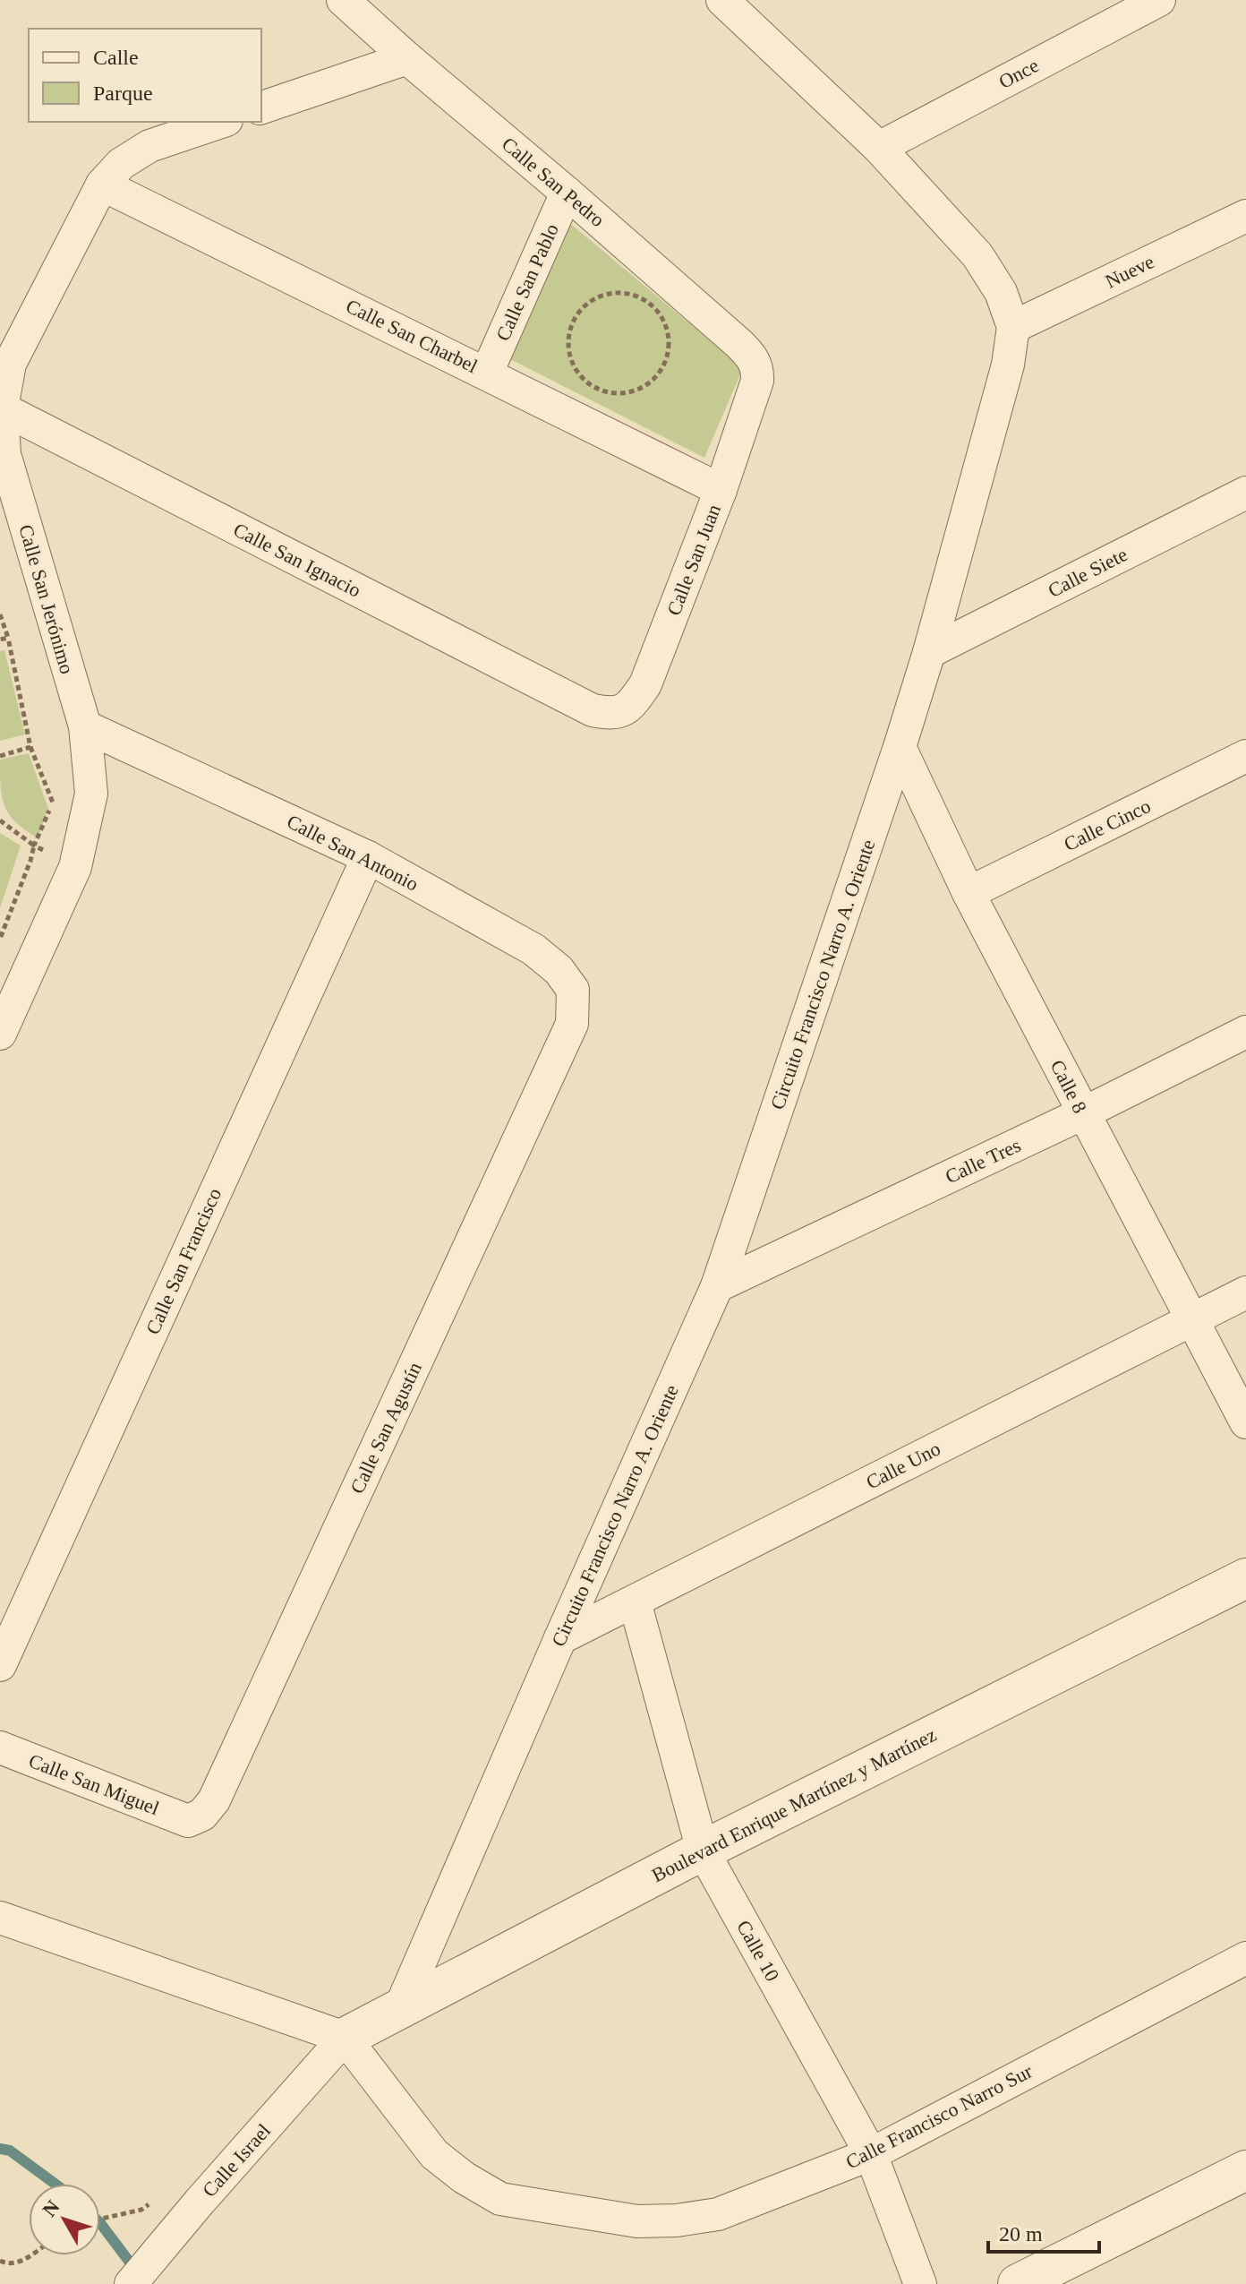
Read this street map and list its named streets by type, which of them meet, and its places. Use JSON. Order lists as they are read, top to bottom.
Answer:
{
  "streets": {
    "street": [
      "Once",
      "Calle San Pedro",
      "Nueve",
      "Calle San Pablo",
      "Calle San Charbel",
      "Calle San Ignacio",
      "Calle San Juan",
      "Calle Siete",
      "Calle San Jerónimo",
      "Calle Cinco",
      "Calle San Antonio",
      "Circuito Francisco Narro A. Oriente",
      "Calle 8",
      "Calle Tres",
      "Calle San Francisco",
      "Calle San Agustín",
      "Calle Uno",
      "Calle San Miguel",
      "Boulevard Enrique Martínez y Martínez",
      "Calle 10",
      "Calle Francisco Narro Sur",
      "Calle Israel"
    ]
  },
  "crossings": [
    ["Once", "Circuito Francisco Narro A. Oriente"],
    ["Calle San Pedro", "Calle San Pablo"],
    ["Calle San Pedro", "Calle San Juan"],
    ["Nueve", "Circuito Francisco Narro A. Oriente"],
    ["Calle San Pablo", "Calle San Charbel"],
    ["Calle San Charbel", "Calle San Juan"],
    ["Calle San Charbel", "Calle San Jerónimo"],
    ["Calle San Ignacio", "Calle San Juan"],
    ["Calle San Ignacio", "Calle San Jerónimo"],
    ["Calle Siete", "Circuito Francisco Narro A. Oriente"],
    ["Calle San Jerónimo", "Calle San Antonio"],
    ["Calle Cinco", "Calle 8"],
    ["Calle San Antonio", "Calle San Francisco"],
    ["Calle San Antonio", "Calle San Agustín"],
    ["Circuito Francisco Narro A. Oriente", "Calle 8"],
    ["Circuito Francisco Narro A. Oriente", "Calle Tres"],
    ["Circuito Francisco Narro A. Oriente", "Calle Uno"],
    ["Circuito Francisco Narro A. Oriente", "Boulevard Enrique Martínez y Martínez"],
    ["Calle 8", "Calle Tres"],
    ["Calle 8", "Calle Uno"],
    ["Calle San Agustín", "Calle San Miguel"],
    ["Calle Uno", "Calle 10"],
    ["Boulevard Enrique Martínez y Martínez", "Calle 10"],
    ["Boulevard Enrique Martínez y Martínez", "Calle Francisco Narro Sur"],
    ["Boulevard Enrique Martínez y Martínez", "Calle Israel"],
    ["Calle 10", "Calle Francisco Narro Sur"],
    ["Calle Francisco Narro Sur", "Calle Israel"]
  ],
  "legend": ["Calle", "Parque"],
  "scale_bar": "20 m",
  "north": "top left"
}
